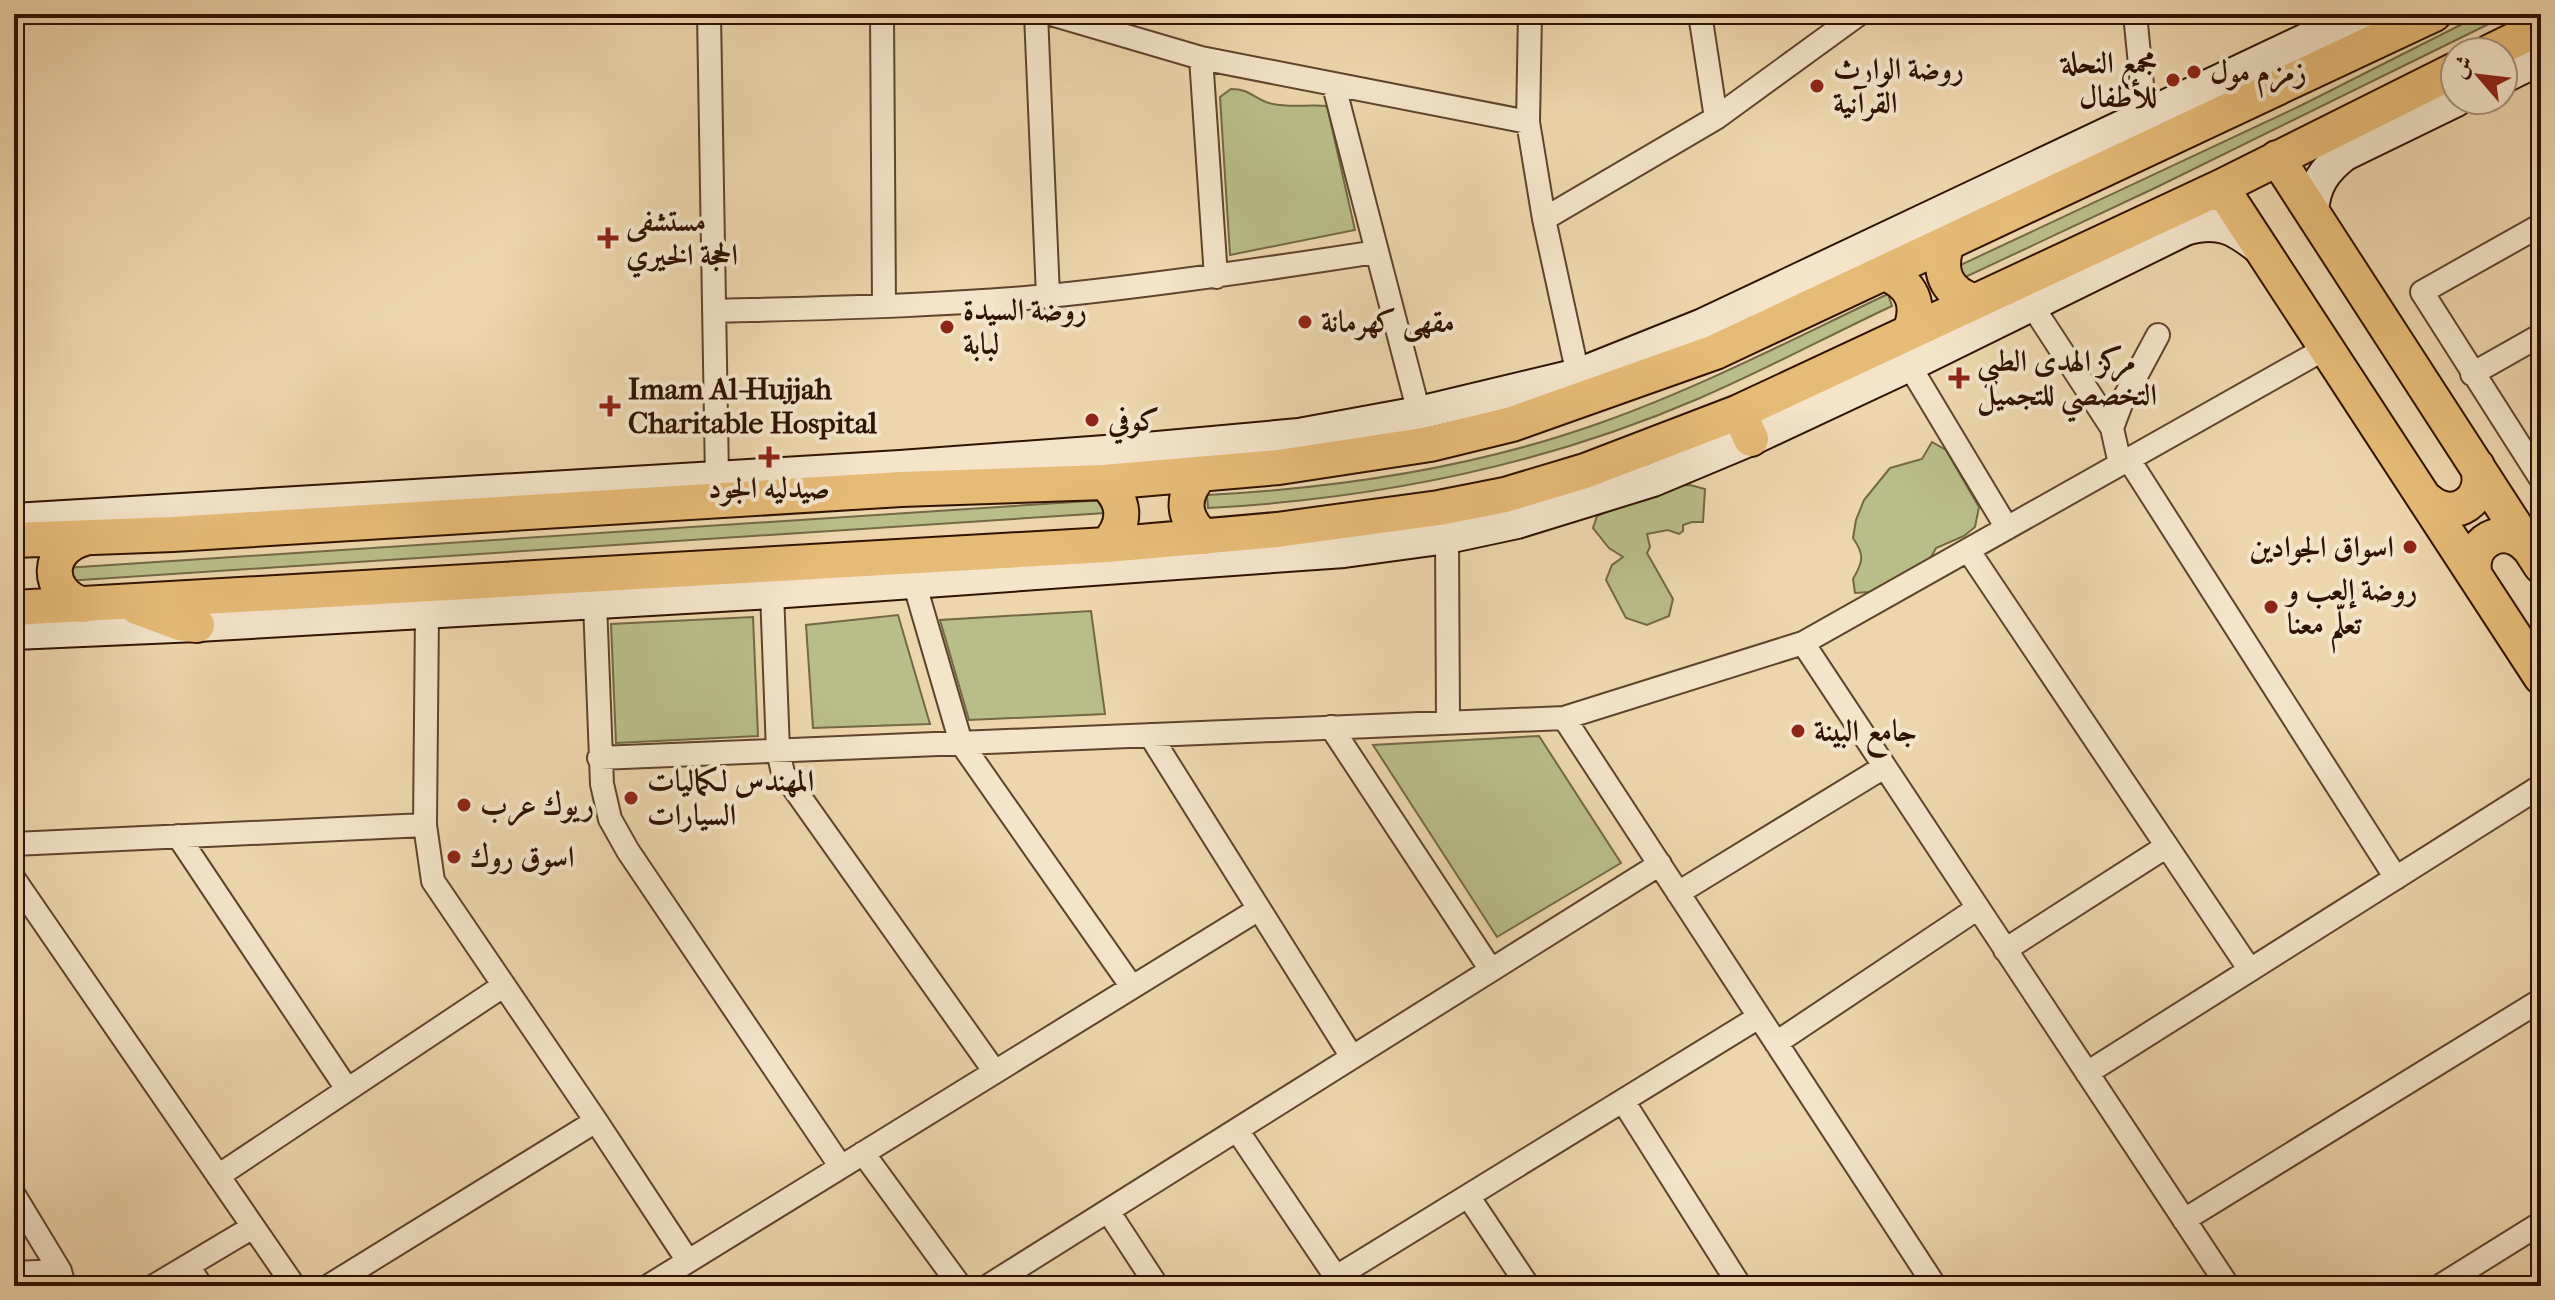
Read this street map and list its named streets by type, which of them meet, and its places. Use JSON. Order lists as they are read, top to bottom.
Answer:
{
  "places": {
    "other": [
      "زمزم مول",
      "مجمع النحلة للأطفال",
      "روضة الوارث القرآنية",
      "مقهى كهرمانة",
      "روضة السيدة لبابة",
      "كوفي",
      "اسواق الجوادين",
      "روضة إلعب و تعلّم معنا",
      "جامع البينة",
      "المهندس لكماليات السيارات",
      "ريوك عرب",
      "اسوق روك"
    ],
    "health": [
      "مستشفى الحجة الخيري",
      "مركز الهدى الطبي التخصصي للتجميل",
      "Imam Al-Hujjah Charitable Hospital",
      "صيدليه الجود"
    ]
  },
  "north": "top left"
}
